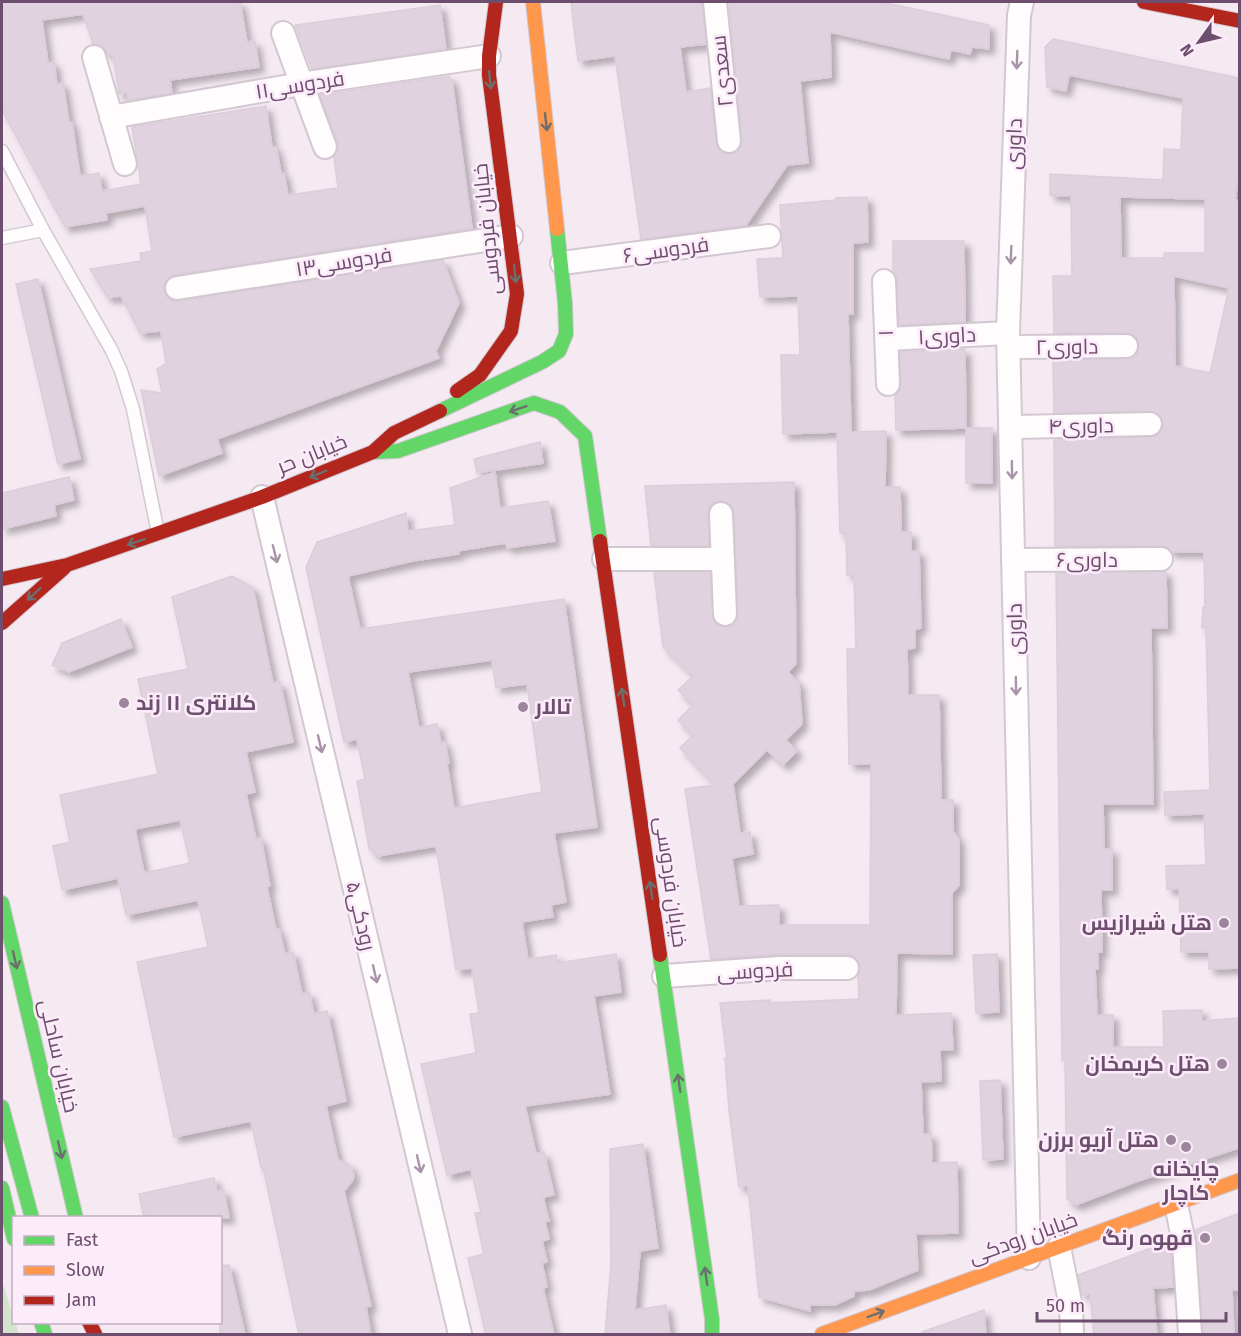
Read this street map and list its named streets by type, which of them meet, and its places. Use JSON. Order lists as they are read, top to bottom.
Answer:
{
  "streets": {
    "street": [
      "سعدی۲",
      "فردوسی۱۱",
      "داوری",
      "خیابان فردوسی",
      "فردوسی۶",
      "فردوسی۱۳",
      "۱",
      "داوری۱",
      "داوری۲",
      "داوری۴",
      "خیابان حر",
      "داوری۶",
      "رودکی۵",
      "فردوسی",
      "خیابان ساحلی",
      "خیابان رودکی"
    ]
  },
  "crossings": [
    ["فردوسی۱۱", "خیابان فردوسی"],
    ["داوری", "داوری۱"],
    ["داوری", "داوری۲"],
    ["داوری", "داوری۴"],
    ["داوری", "داوری۶"],
    ["داوری", "خیابان رودکی"],
    ["خیابان فردوسی", "فردوسی۱۳"],
    ["خیابان فردوسی", "خیابان حر"],
    ["خیابان فردوسی", "فردوسی"],
    ["فردوسی۶", "خیابان حر"],
    ["۱", "داوری۱"],
    ["داوری۱", "داوری۲"],
    ["خیابان حر", "رودکی۵"]
  ],
  "one_way": [
    "داوری",
    "خیابان حر",
    "رودکی۵",
    "خیابان رودکی"
  ],
  "places": [
    "کلانتری ۱۱ زند",
    "تالار",
    "هتل شیرازیس",
    "هتل کریمخان",
    "هتل آریو برزن",
    "چایخانه کاچار",
    "قهوه رنگ"
  ],
  "legend": ["Fast", "Slow", "Jam"],
  "scale_bar": "50 m",
  "north": "bottom left"
}
